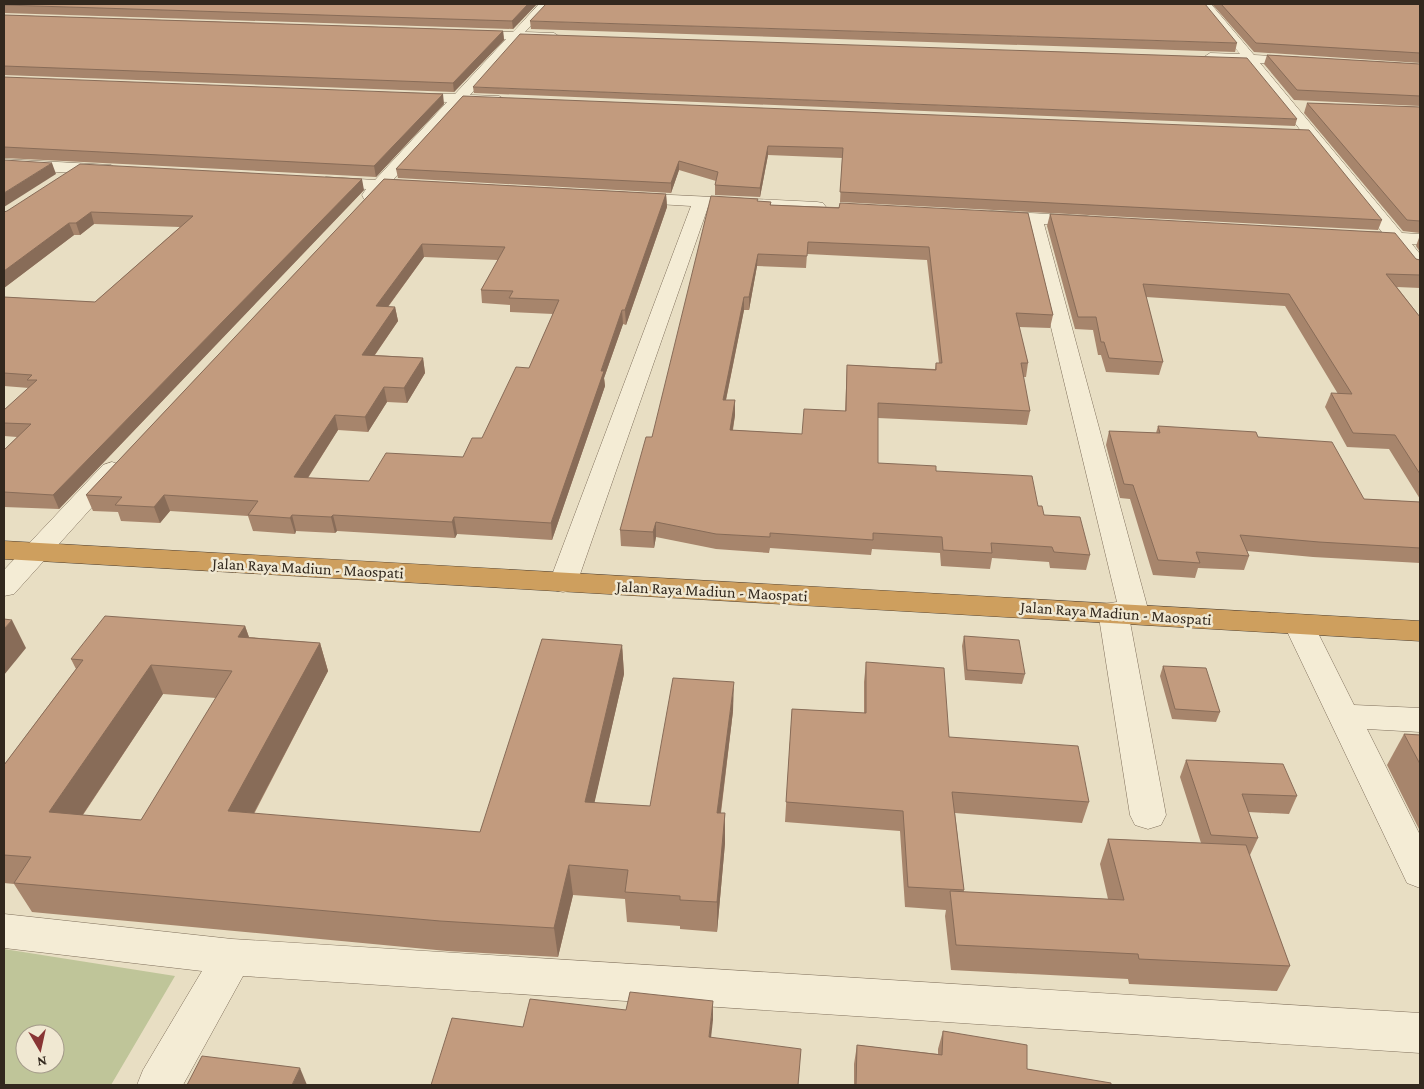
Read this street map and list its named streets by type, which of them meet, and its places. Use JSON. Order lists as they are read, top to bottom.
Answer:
{
  "streets": {
    "highway": ["Jalan Raya Madiun - Maospati"]
  },
  "north": "bottom"
}
